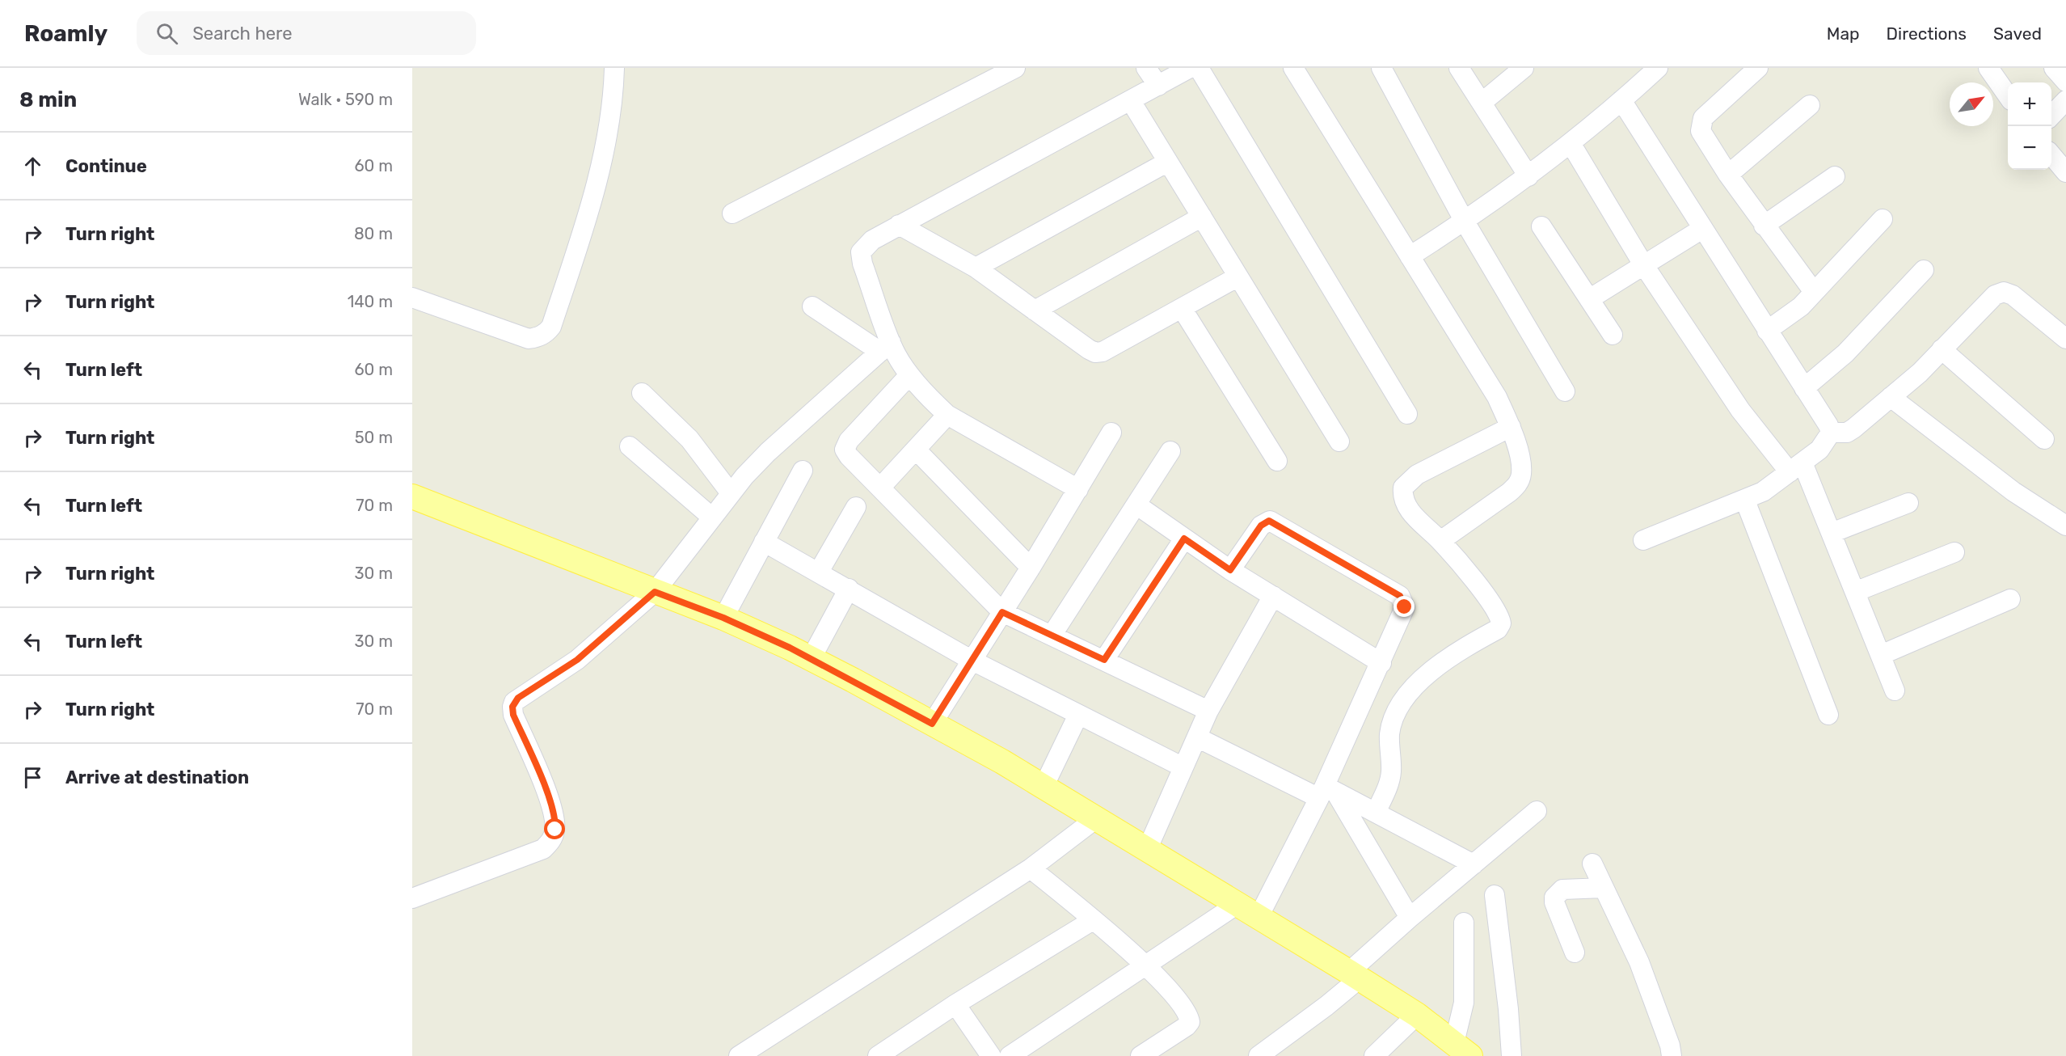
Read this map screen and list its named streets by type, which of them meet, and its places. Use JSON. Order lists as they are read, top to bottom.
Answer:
{
  "north": "top right",
  "page": {
    "header": "Roamly",
    "search": "Search here",
    "nav": ["Map", "Directions", "Saved"],
    "heading": ["8 min", "Walk · 590 m"],
    "map_buttons": ["+", "−"],
    "list": [
      ["Continue", "60 m"],
      ["Turn right", "80 m"],
      ["Turn right", "140 m"],
      ["Turn left", "60 m"],
      ["Turn right", "50 m"],
      ["Turn left", "70 m"],
      ["Turn right", "30 m"],
      ["Turn left", "30 m"],
      ["Turn right", "70 m"],
      "Arrive at destination"
    ]
  }
}
